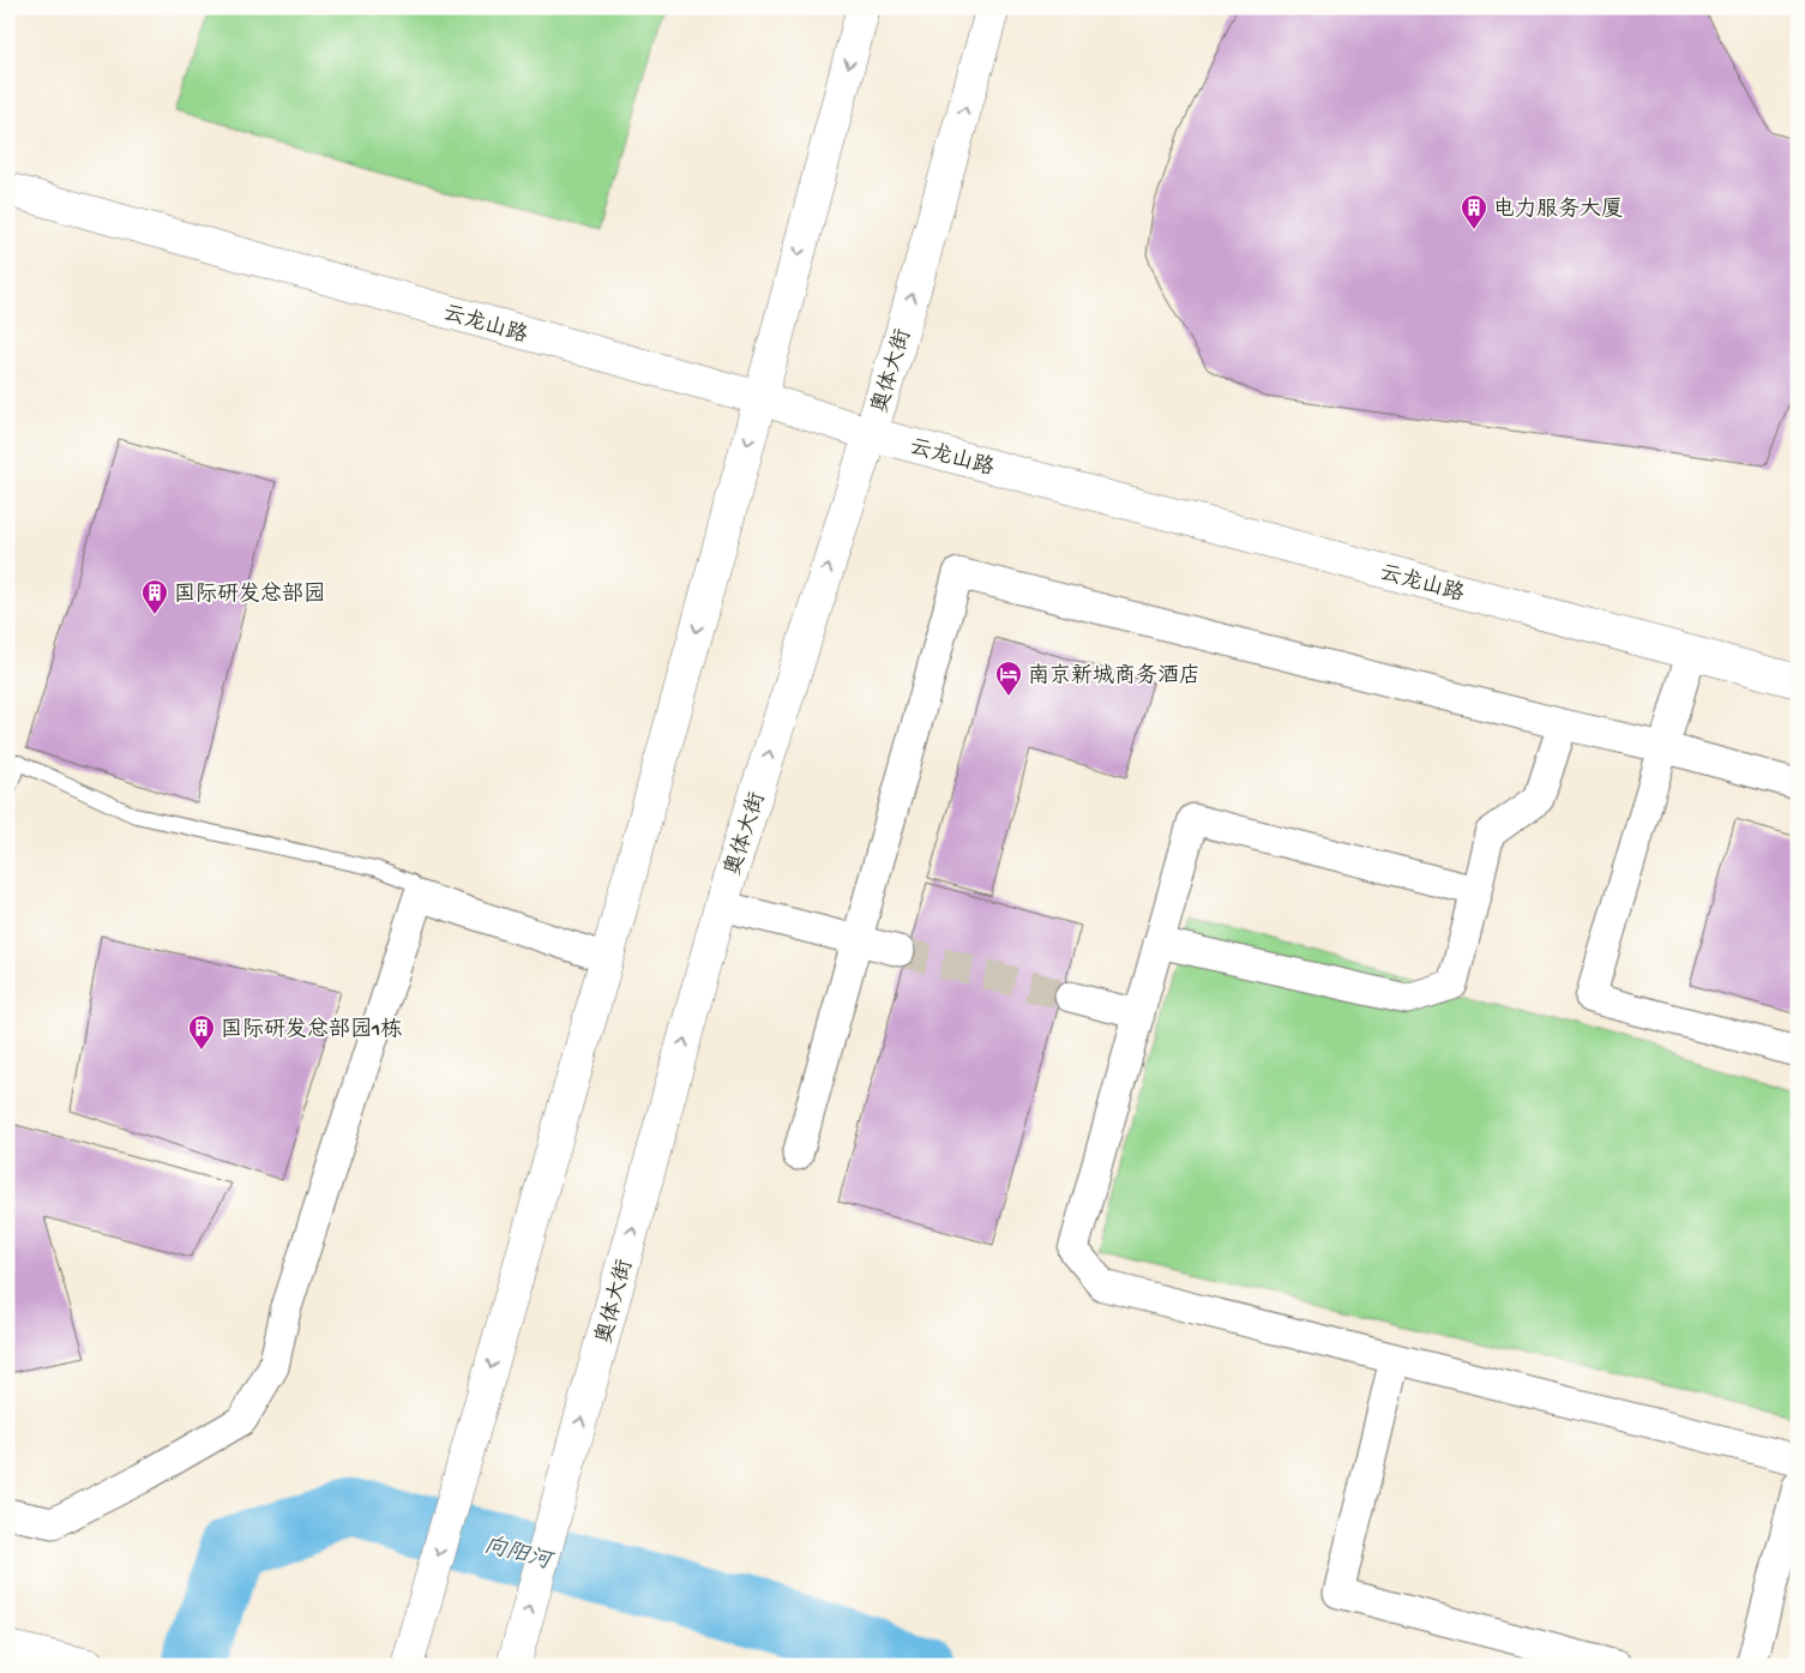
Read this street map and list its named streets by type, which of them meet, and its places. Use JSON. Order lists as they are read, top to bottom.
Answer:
{
  "streets": {
    "main road": ["云龙山路", "奥体大街"]
  },
  "crossings": [
    ["云龙山路", "奥体大街"]
  ],
  "water": ["向阳河"],
  "places": {
    "building": ["电力服务大厦", "国际研发总部园", "国际研发总部园1栋"],
    "hotel": ["南京新城商务酒店"]
  }
}
